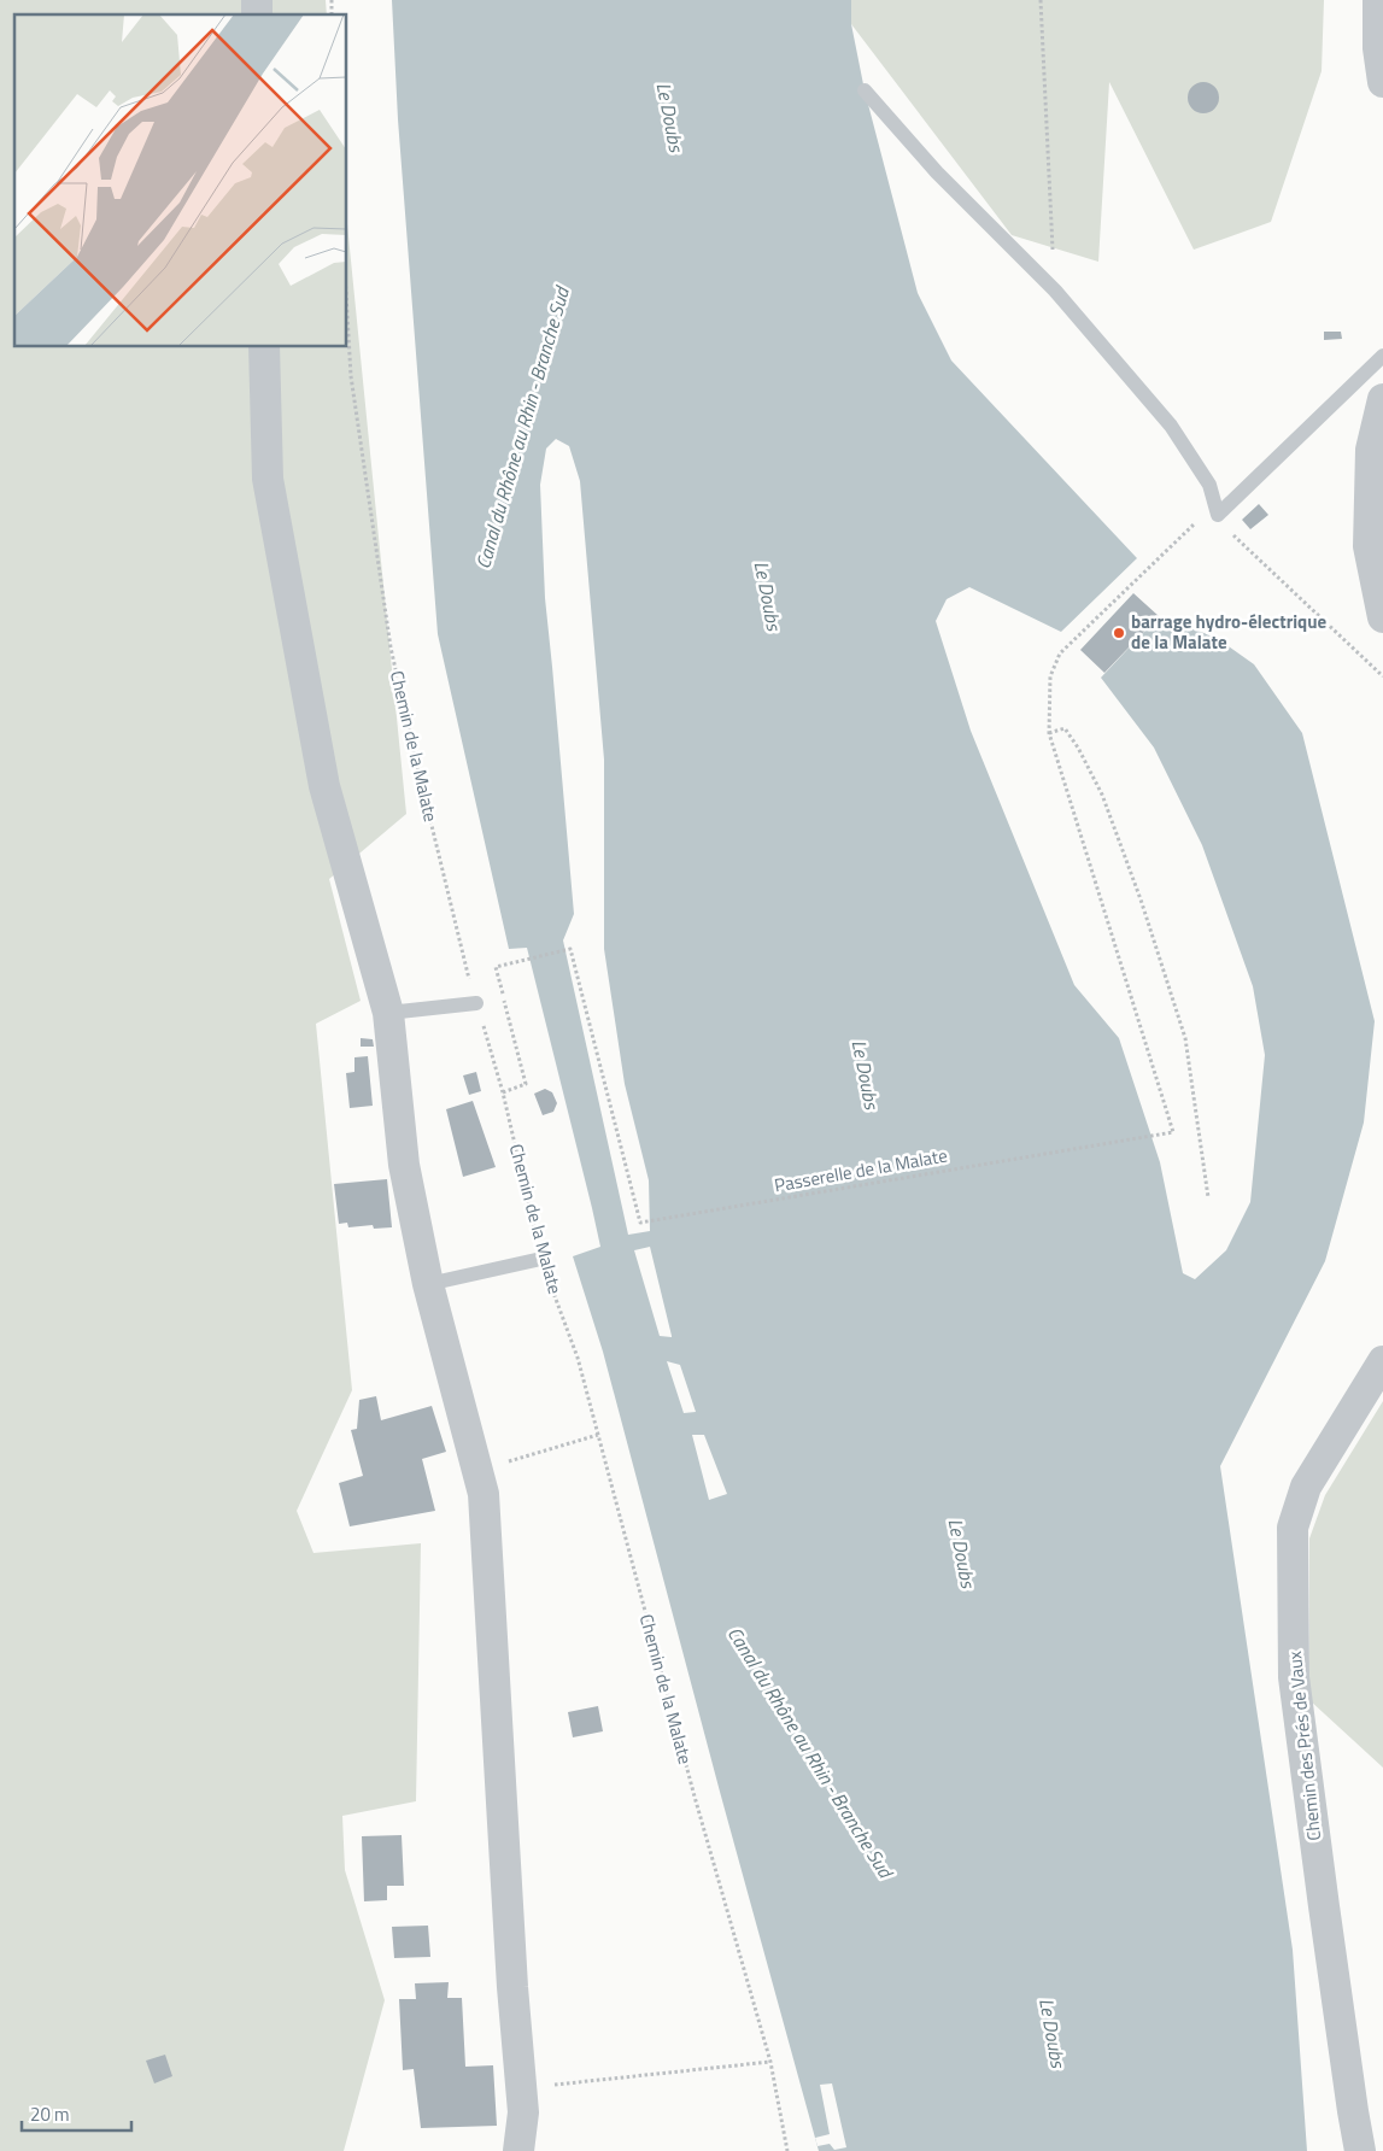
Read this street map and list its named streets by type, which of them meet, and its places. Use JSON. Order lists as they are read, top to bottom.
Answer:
{
  "streets": {
    "street": ["Chemin des Prés de Vaux"],
    "path": ["Chemin de la Malate", "Passerelle de la Malate"]
  },
  "crossings": [
    ["Chemin de la Malate", "Passerelle de la Malate"]
  ],
  "water": ["Le Doubs", "Canal du Rhône au Rhin - Branche Sud"],
  "places": ["barrage hydro-électrique de la Malate"],
  "scale_bar": "20 m"
}
